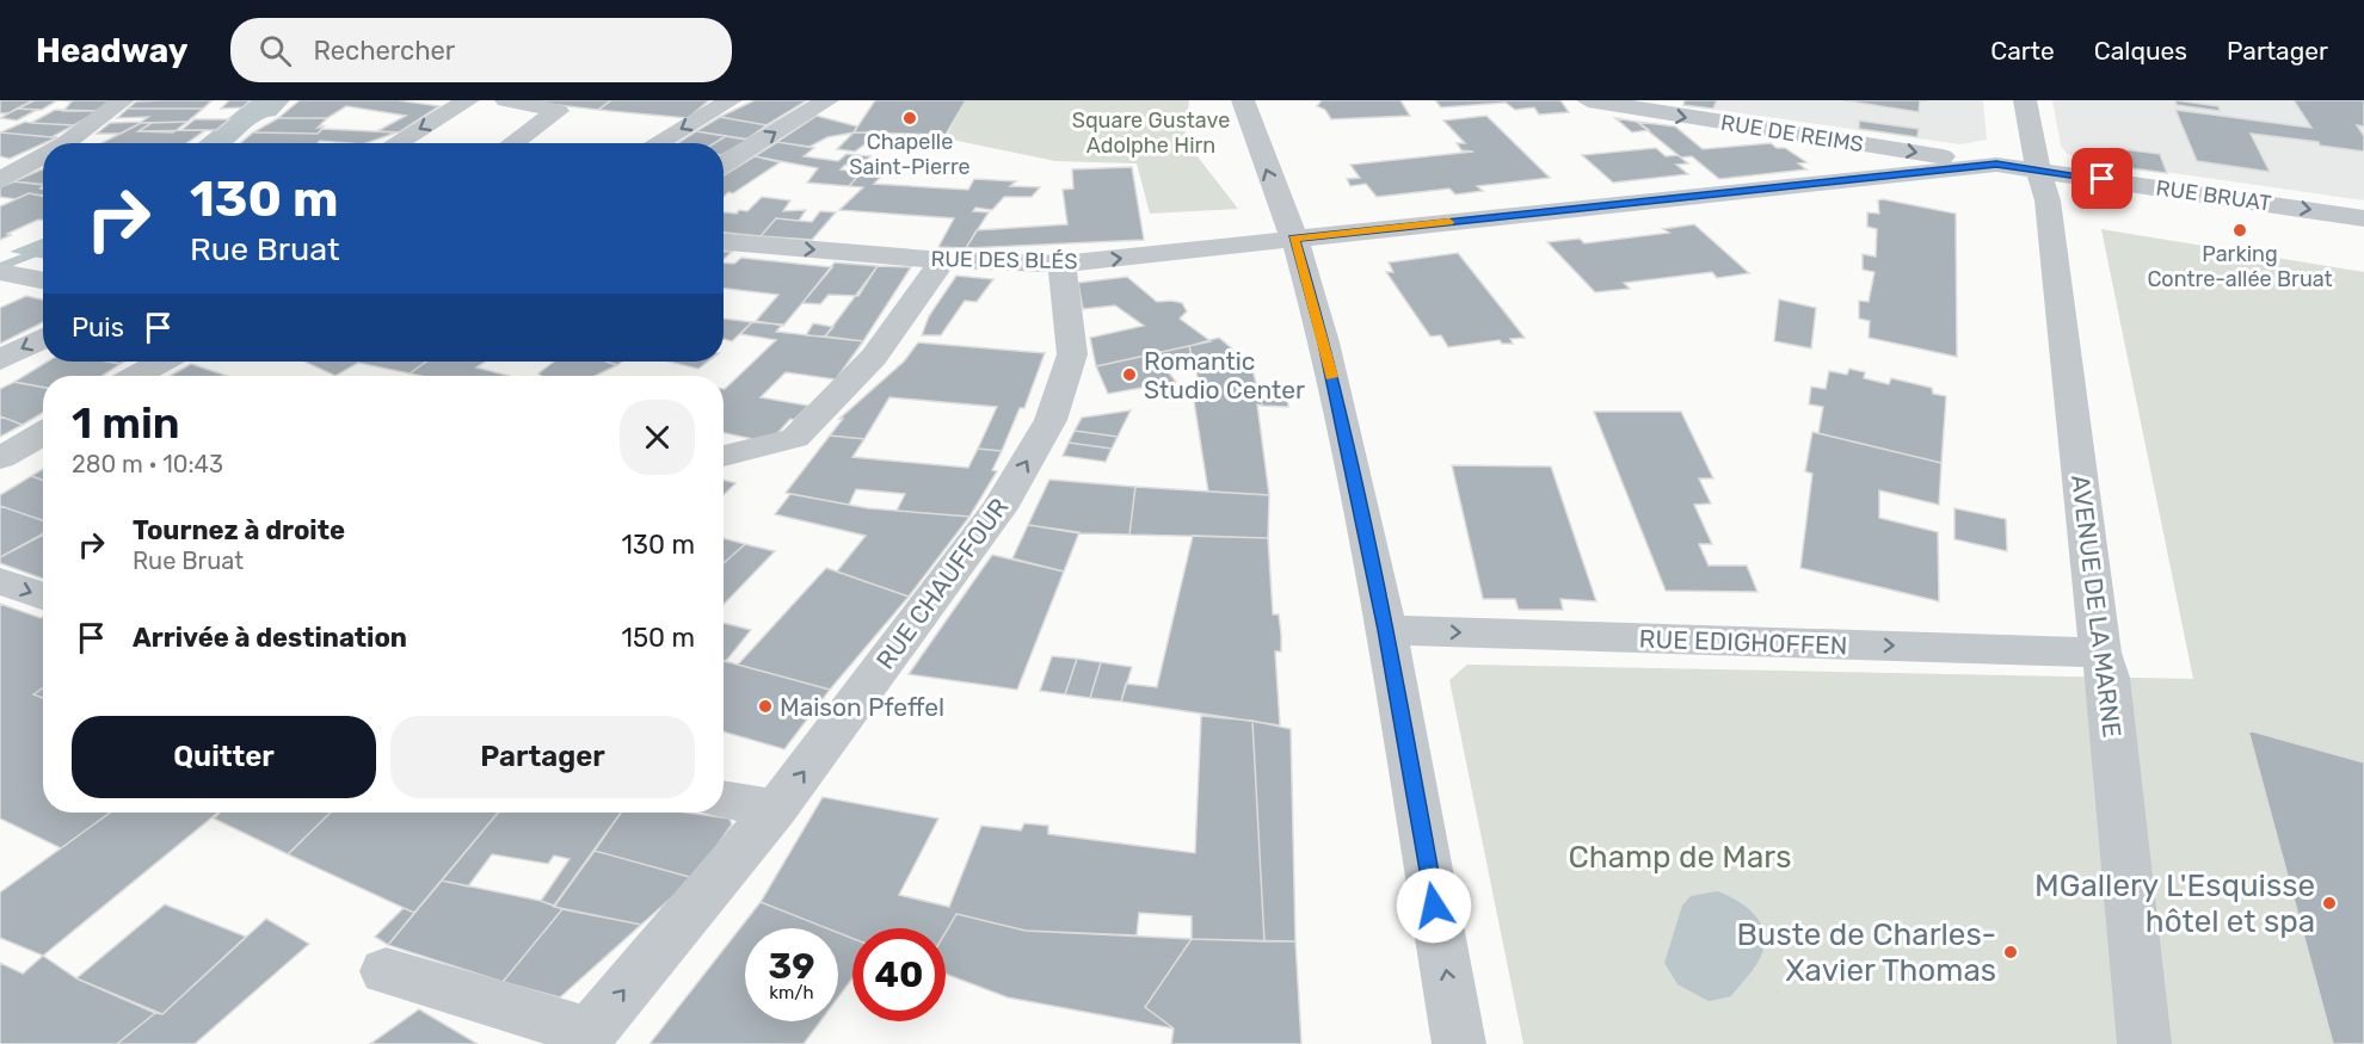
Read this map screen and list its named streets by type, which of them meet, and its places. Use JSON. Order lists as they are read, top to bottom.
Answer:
{
  "streets": {
    "street": [
      "RUE DE REIMS",
      "RUE BRUAT",
      "RUE DES BLÉS",
      "RUE CHAUFFOUR",
      "AVENUE DE LA MARNE",
      "RUE EDIGHOFFEN"
    ]
  },
  "crossings": [
    ["RUE DE REIMS", "RUE BRUAT"],
    ["RUE BRUAT", "RUE DES BLÉS"],
    ["RUE BRUAT", "AVENUE DE LA MARNE"],
    ["RUE DES BLÉS", "RUE CHAUFFOUR"],
    ["AVENUE DE LA MARNE", "RUE EDIGHOFFEN"]
  ],
  "one_way": ["RUE DE REIMS", "RUE DES BLÉS", "RUE EDIGHOFFEN"],
  "parks": ["Square Gustave Adolphe Hirn", "Champ de Mars"],
  "places": [
    "Chapelle Saint-Pierre",
    "Parking Contre-allée Bruat",
    "Romantic Studio Center",
    "Maison Pfeffel",
    "MGallery L'Esquisse hôtel et spa",
    "Buste de Charles- Xavier Thomas"
  ],
  "page": {
    "header": "Headway",
    "search": "Rechercher",
    "nav": ["Carte", "Calques", "Partager"],
    "turn": ["130 m", "Rue Bruat"],
    "then": "Puis",
    "heading": ["1 min", "280 m · 10:43"],
    "list": [
      {
        "name": "Tournez à droite",
        "note": "Rue Bruat",
        "value": "130 m"
      },
      {
        "name": "Arrivée à destination",
        "value": "150 m"
      }
    ],
    "buttons": ["Quitter", "Partager"],
    "speed": "39 km/h",
    "limit": "40"
  }
}
